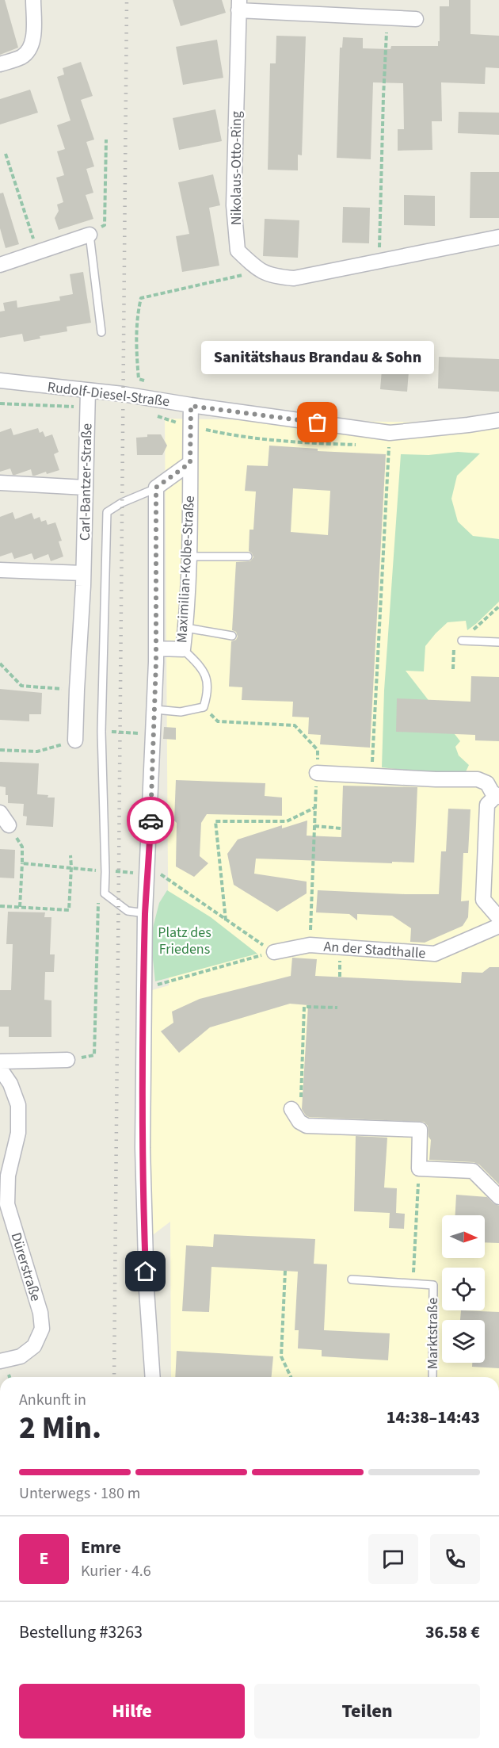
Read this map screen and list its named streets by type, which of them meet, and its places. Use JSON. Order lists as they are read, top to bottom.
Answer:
{
  "streets": {
    "street": [
      "Nikolaus-Otto-Ring",
      "Rudolf-Diesel-Straße",
      "Carl-Bantzer-Straße",
      "Maximilian-Kolbe-Straße",
      "An der Stadthalle",
      "Dürerstraße"
    ],
    "lane": ["Marktstraße"]
  },
  "crossings": [
    ["Rudolf-Diesel-Straße", "Carl-Bantzer-Straße"],
    ["Rudolf-Diesel-Straße", "Maximilian-Kolbe-Straße"]
  ],
  "parks": ["Platz des Friedens"],
  "places": ["Sanitätshaus Brandau & Sohn"],
  "north": "right",
  "page": {
    "bubble": "Sanitätshaus Brandau & Sohn",
    "heading": ["2 Min.", "Ankunft in", "14:38–14:43"],
    "panel": [
      "Emre",
      "Kurier · 4.6",
      "Bestellung #3263",
      "36.58 €"
    ],
    "bar": "Unterwegs · 180 m",
    "round": "E",
    "buttons": ["Hilfe", "Teilen"]
  }
}
